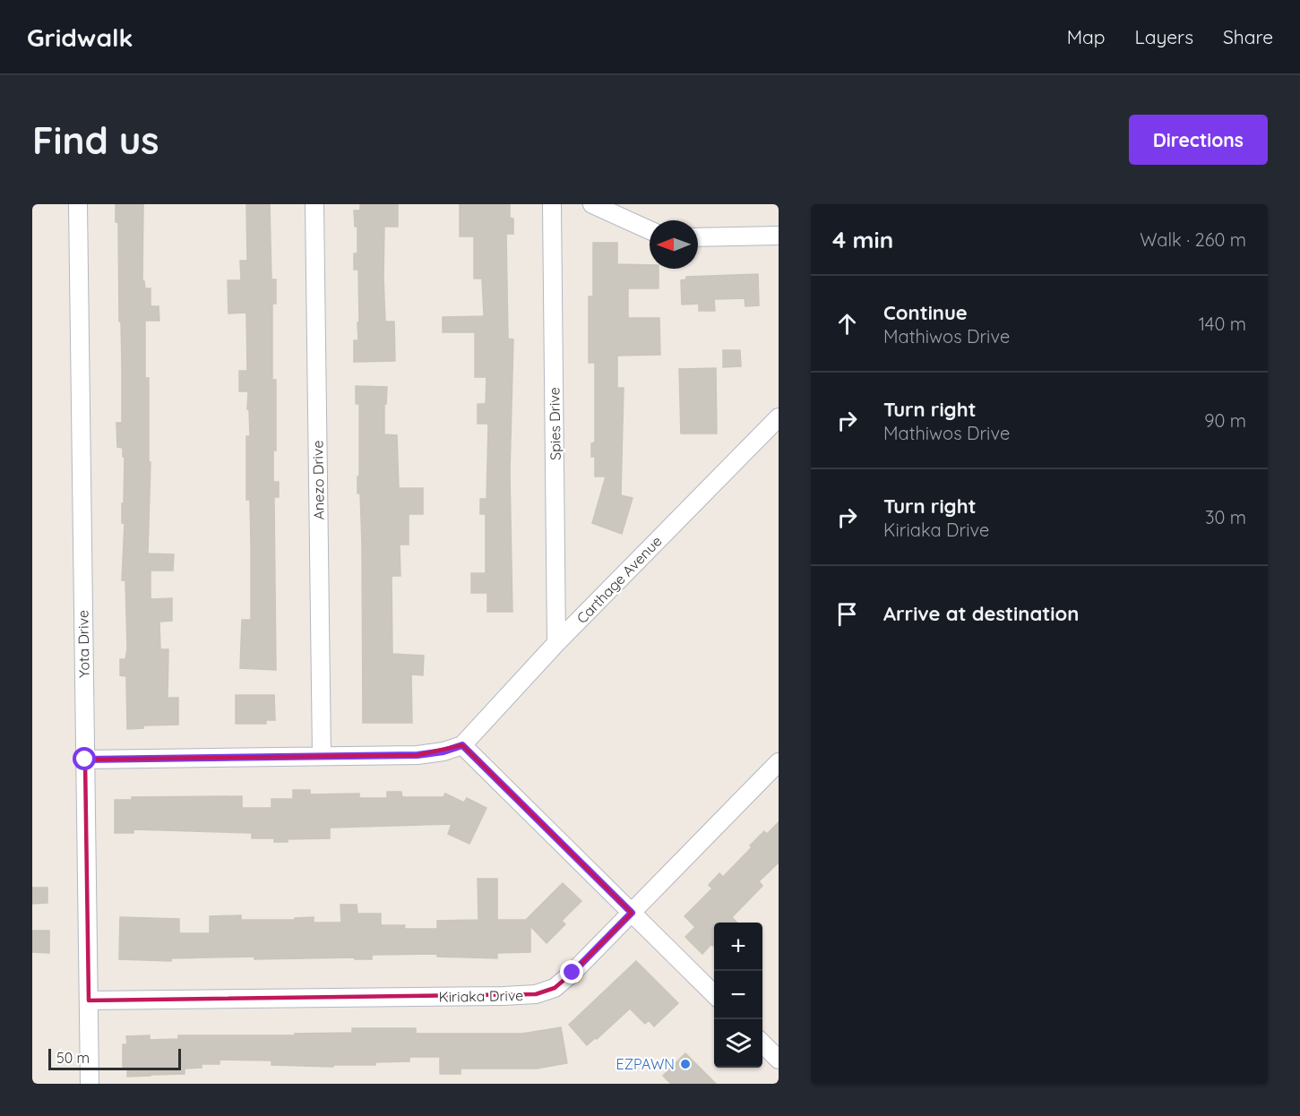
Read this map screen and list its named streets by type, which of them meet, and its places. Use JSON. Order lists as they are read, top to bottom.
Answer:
{
  "streets": {
    "street": [
      "Spies Drive",
      "Anezo Drive",
      "Carthage Avenue",
      "Yota Drive",
      "Kiriaka Drive"
    ]
  },
  "crossings": [
    ["Spies Drive", "Carthage Avenue"],
    ["Yota Drive", "Kiriaka Drive"]
  ],
  "places": ["EZPAWN"],
  "scale_bar": "50 m",
  "north": "left",
  "page": {
    "header": "Gridwalk",
    "nav": ["Map", "Layers", "Share"],
    "buttons": "Directions",
    "title": "Find us",
    "heading": ["4 min", "Walk · 260 m"],
    "list": [
      ["Continue", "Mathiwos Drive", "140 m"],
      ["Turn right", "Mathiwos Drive", "90 m"],
      ["Turn right", "Kiriaka Drive", "30 m"],
      "Arrive at destination"
    ],
    "map_buttons": ["+", "−"],
    "scale": "50 m"
  }
}
